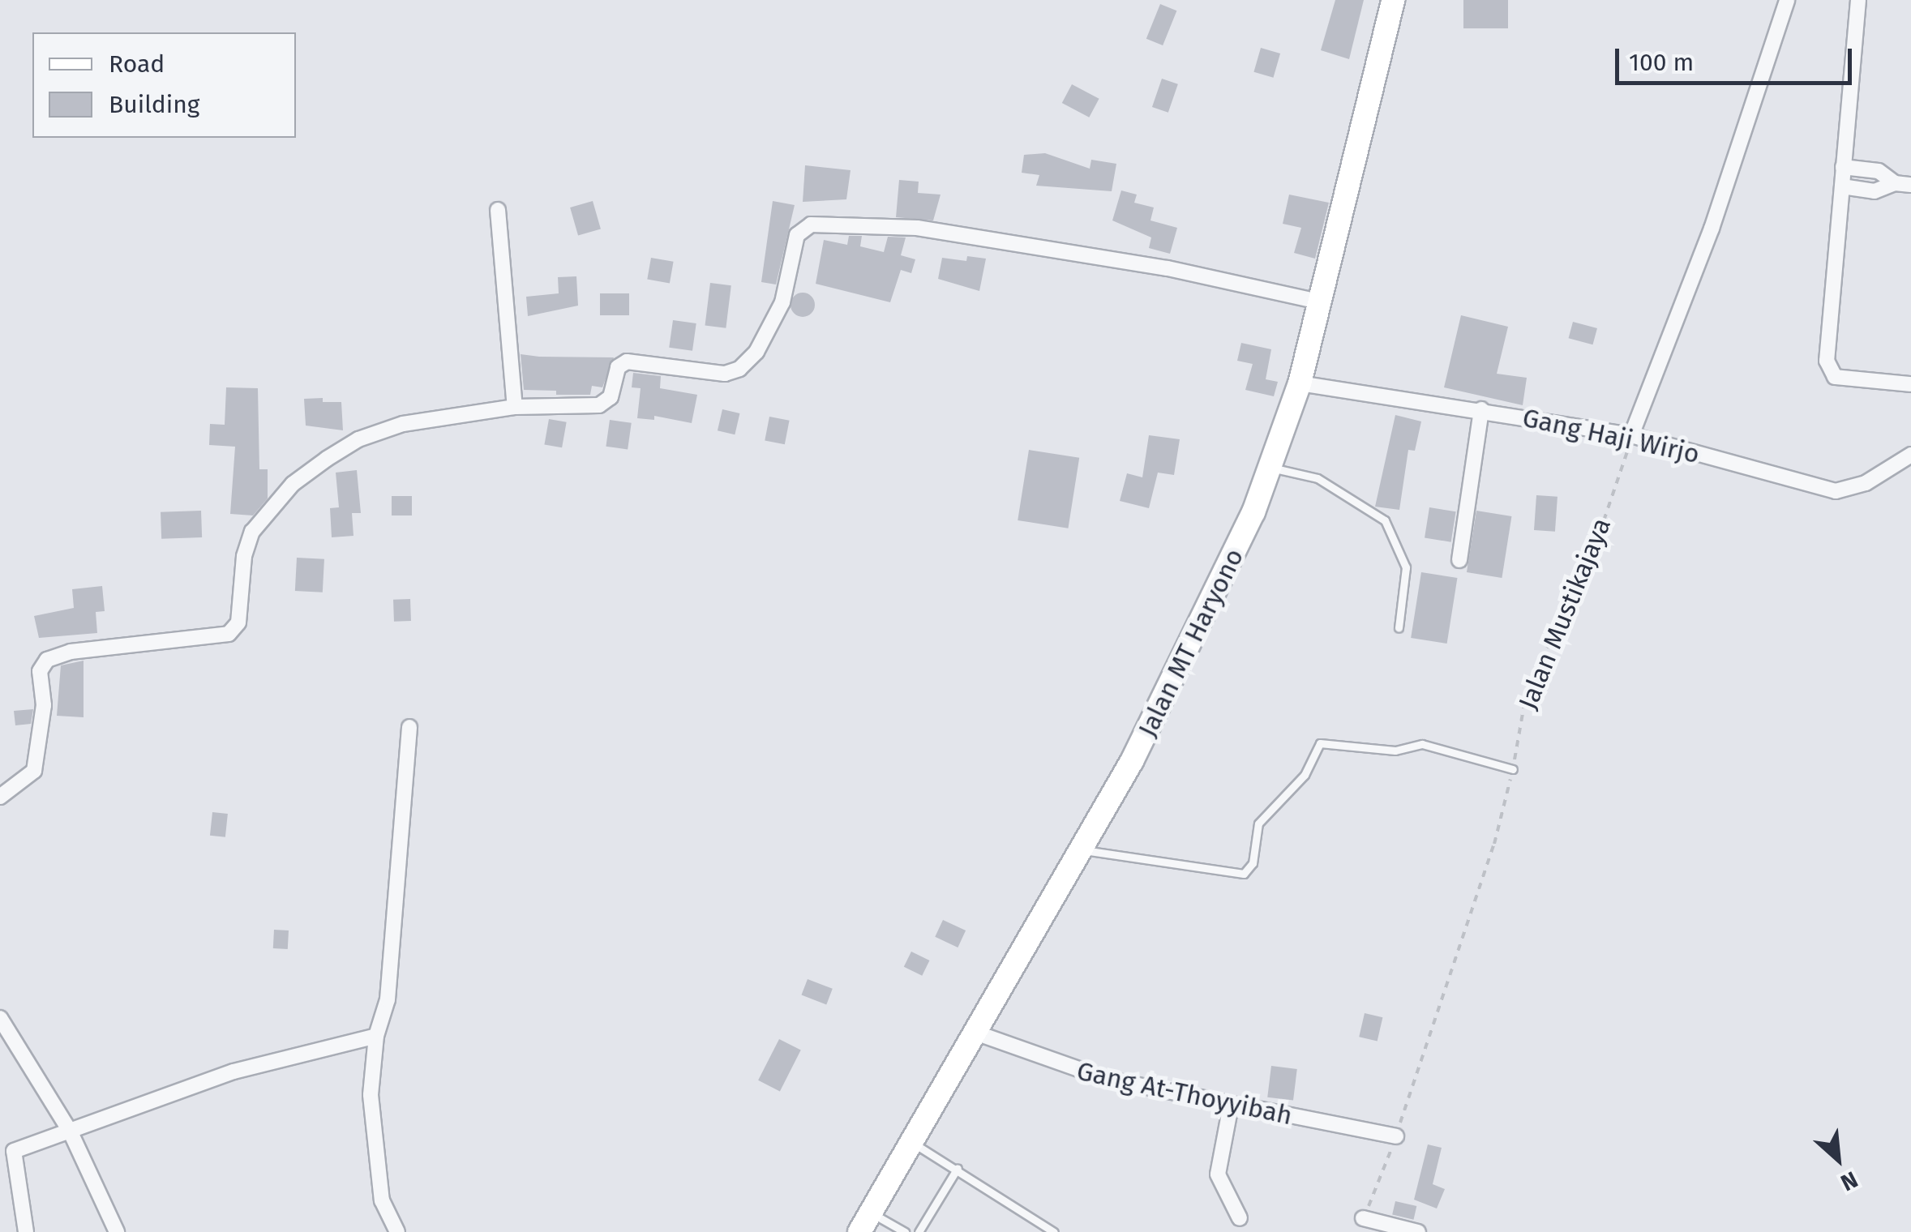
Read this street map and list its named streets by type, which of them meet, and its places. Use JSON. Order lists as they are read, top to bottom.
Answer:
{
  "streets": {
    "main road": ["Jalan MT Haryono"],
    "street": ["Gang Haji Wirjo", "Gang At-Thoyyibah"],
    "path": ["Jalan Mustikajaya"]
  },
  "crossings": [
    ["Gang Haji Wirjo", "Jalan Mustikajaya"],
    ["Gang Haji Wirjo", "Jalan MT Haryono"],
    ["Jalan Mustikajaya", "Gang At-Thoyyibah"],
    ["Jalan MT Haryono", "Gang At-Thoyyibah"]
  ],
  "legend": ["Road", "Building"],
  "scale_bar": "100 m",
  "north": "bottom right"
}
